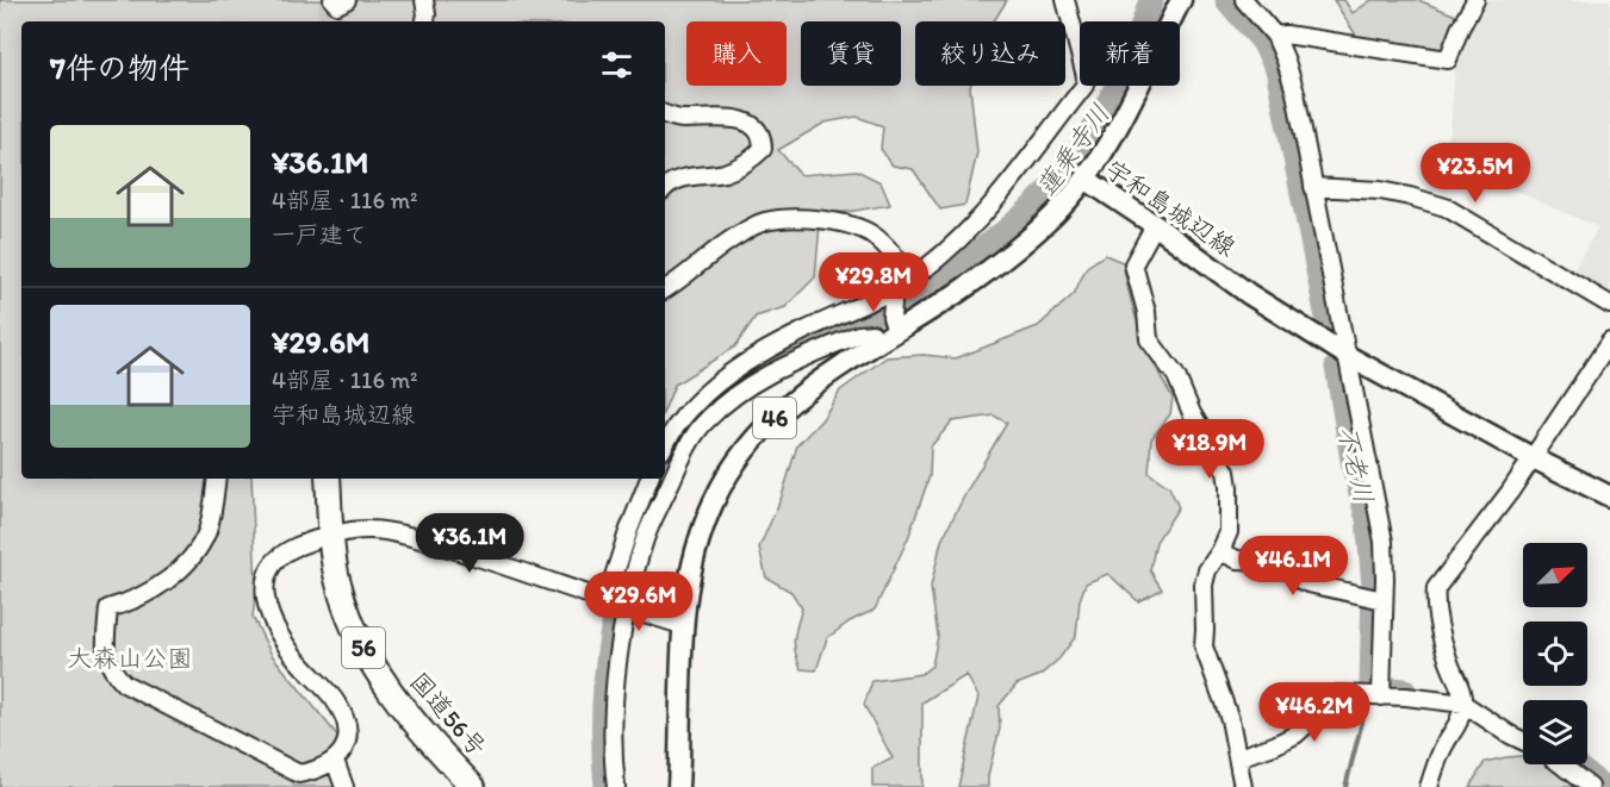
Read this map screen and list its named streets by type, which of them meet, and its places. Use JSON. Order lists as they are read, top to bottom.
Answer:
{
  "streets": {
    "highway": ["56", "国道56号"],
    "main road": ["宇和島城辺線", "46"]
  },
  "water": ["蓮乗寺川", "不老川"],
  "parks": ["大森山公園"],
  "north": "top right",
  "page": {
    "chip": [
      "購入",
      "賃貸",
      "絞り込み",
      "新着"
    ],
    "heading": "7件の物件",
    "list": [
      {
        "name": "¥36.1M",
        "note": "4部屋 · 116 m² · 一戸建て"
      },
      {
        "name": "¥29.6M",
        "note": "4部屋 · 116 m² · 宇和島城辺線"
      }
    ],
    "price": [
      "¥23.5M",
      "¥29.8M",
      "¥18.9M",
      "¥36.1M",
      "¥46.1M",
      "¥29.6M",
      "¥46.2M"
    ]
  }
}
